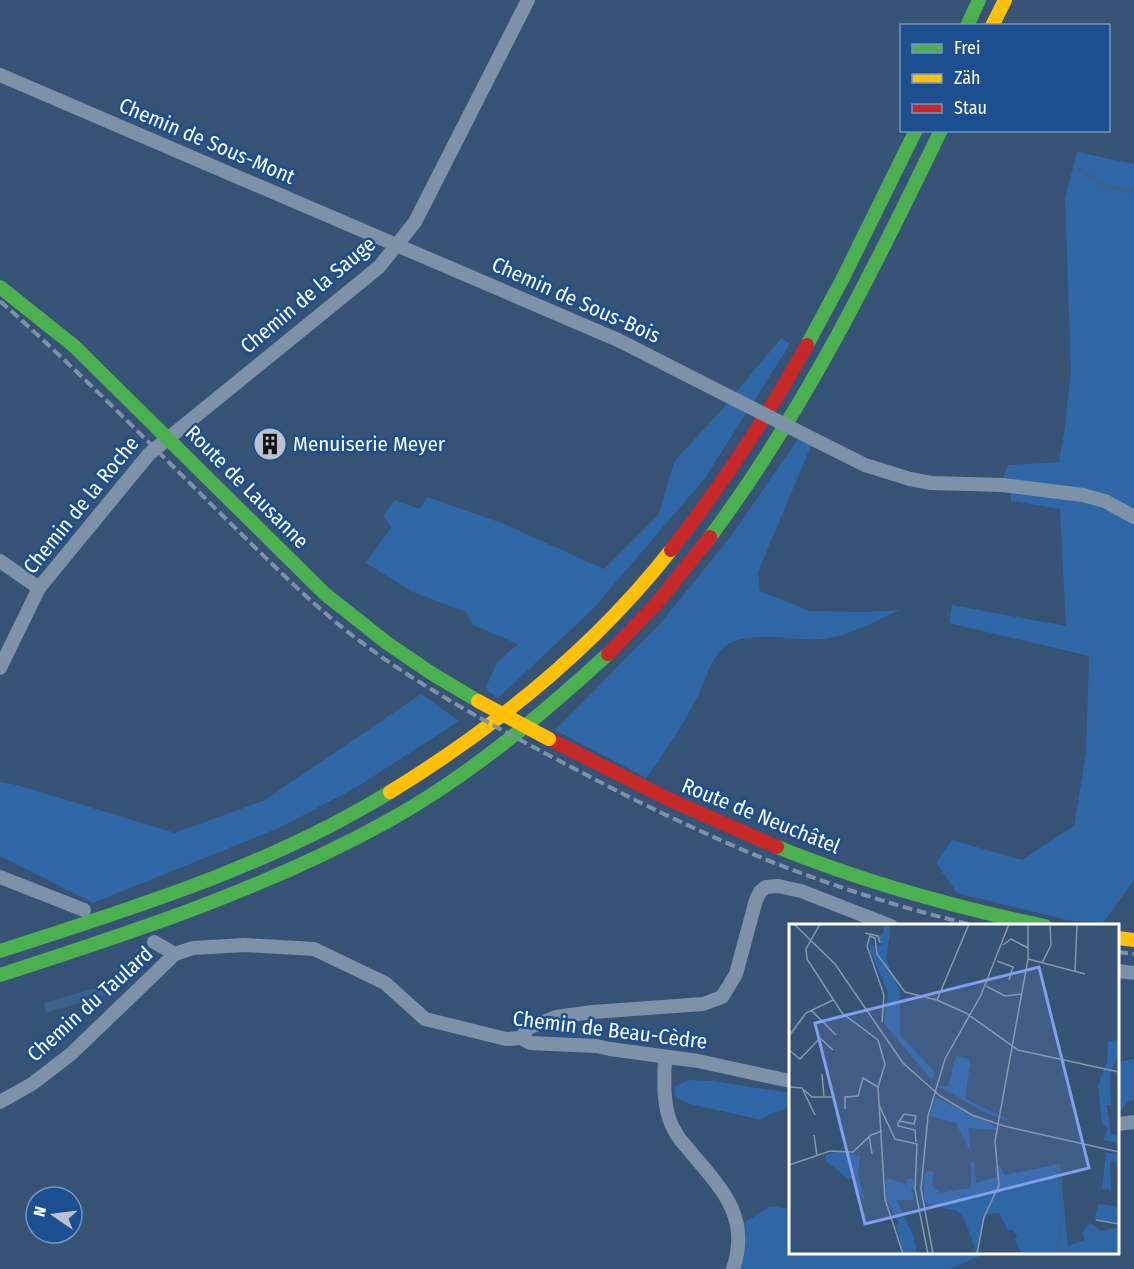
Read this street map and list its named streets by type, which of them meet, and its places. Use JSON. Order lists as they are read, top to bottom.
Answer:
{
  "streets": {
    "main road": ["Route de Lausanne", "Route de Neuchâtel"],
    "street": [
      "Chemin de Sous-Mont",
      "Chemin de la Sauge",
      "Chemin de Sous-Bois",
      "Chemin de la Roche",
      "Chemin du Taulard",
      "Chemin de Beau-Cèdre"
    ]
  },
  "crossings": [
    ["Chemin de Sous-Mont", "Chemin de la Sauge"],
    ["Chemin de Sous-Mont", "Chemin de Sous-Bois"],
    ["Chemin de la Sauge", "Chemin de Sous-Bois"],
    ["Chemin de la Sauge", "Route de Lausanne"],
    ["Chemin de la Sauge", "Chemin de la Roche"],
    ["Route de Lausanne", "Chemin de la Roche"],
    ["Route de Lausanne", "Route de Neuchâtel"],
    ["Chemin du Taulard", "Chemin de Beau-Cèdre"]
  ],
  "places": {
    "building": ["Menuiserie Meyer"]
  },
  "legend": ["Frei", "Zäh", "Stau"],
  "north": "left"
}
